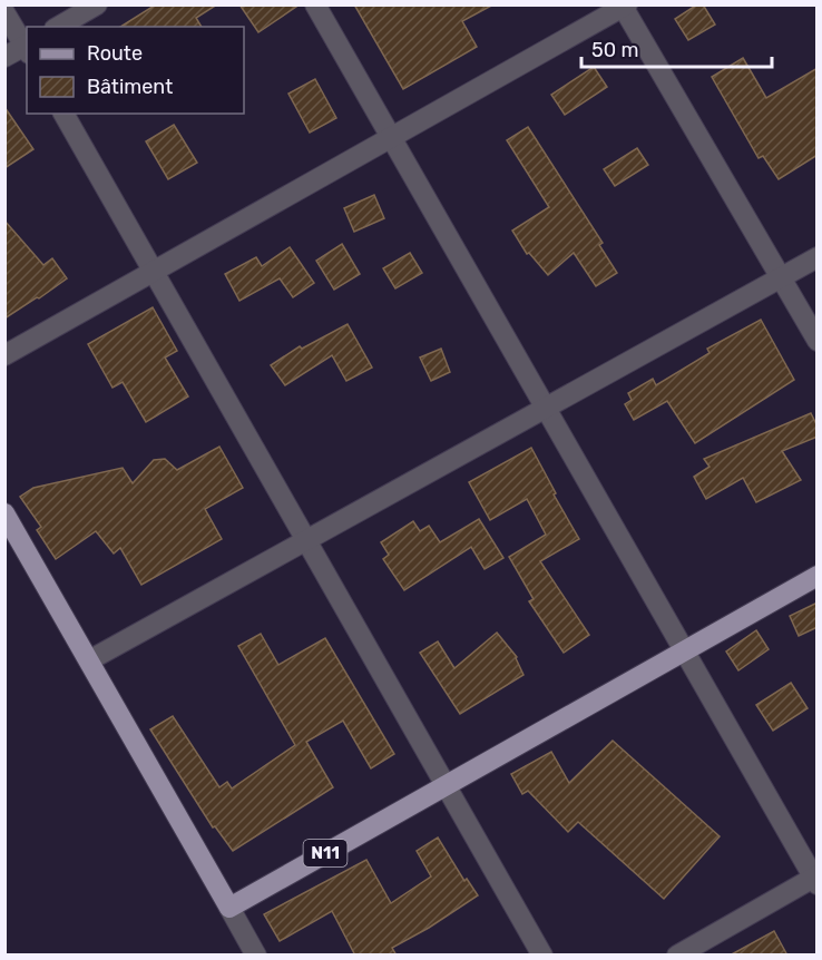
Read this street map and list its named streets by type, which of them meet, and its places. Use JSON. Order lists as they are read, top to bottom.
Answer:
{
  "streets": {
    "main road": ["N11"]
  },
  "legend": ["Route", "Bâtiment"],
  "scale_bar": "50 m"
}
